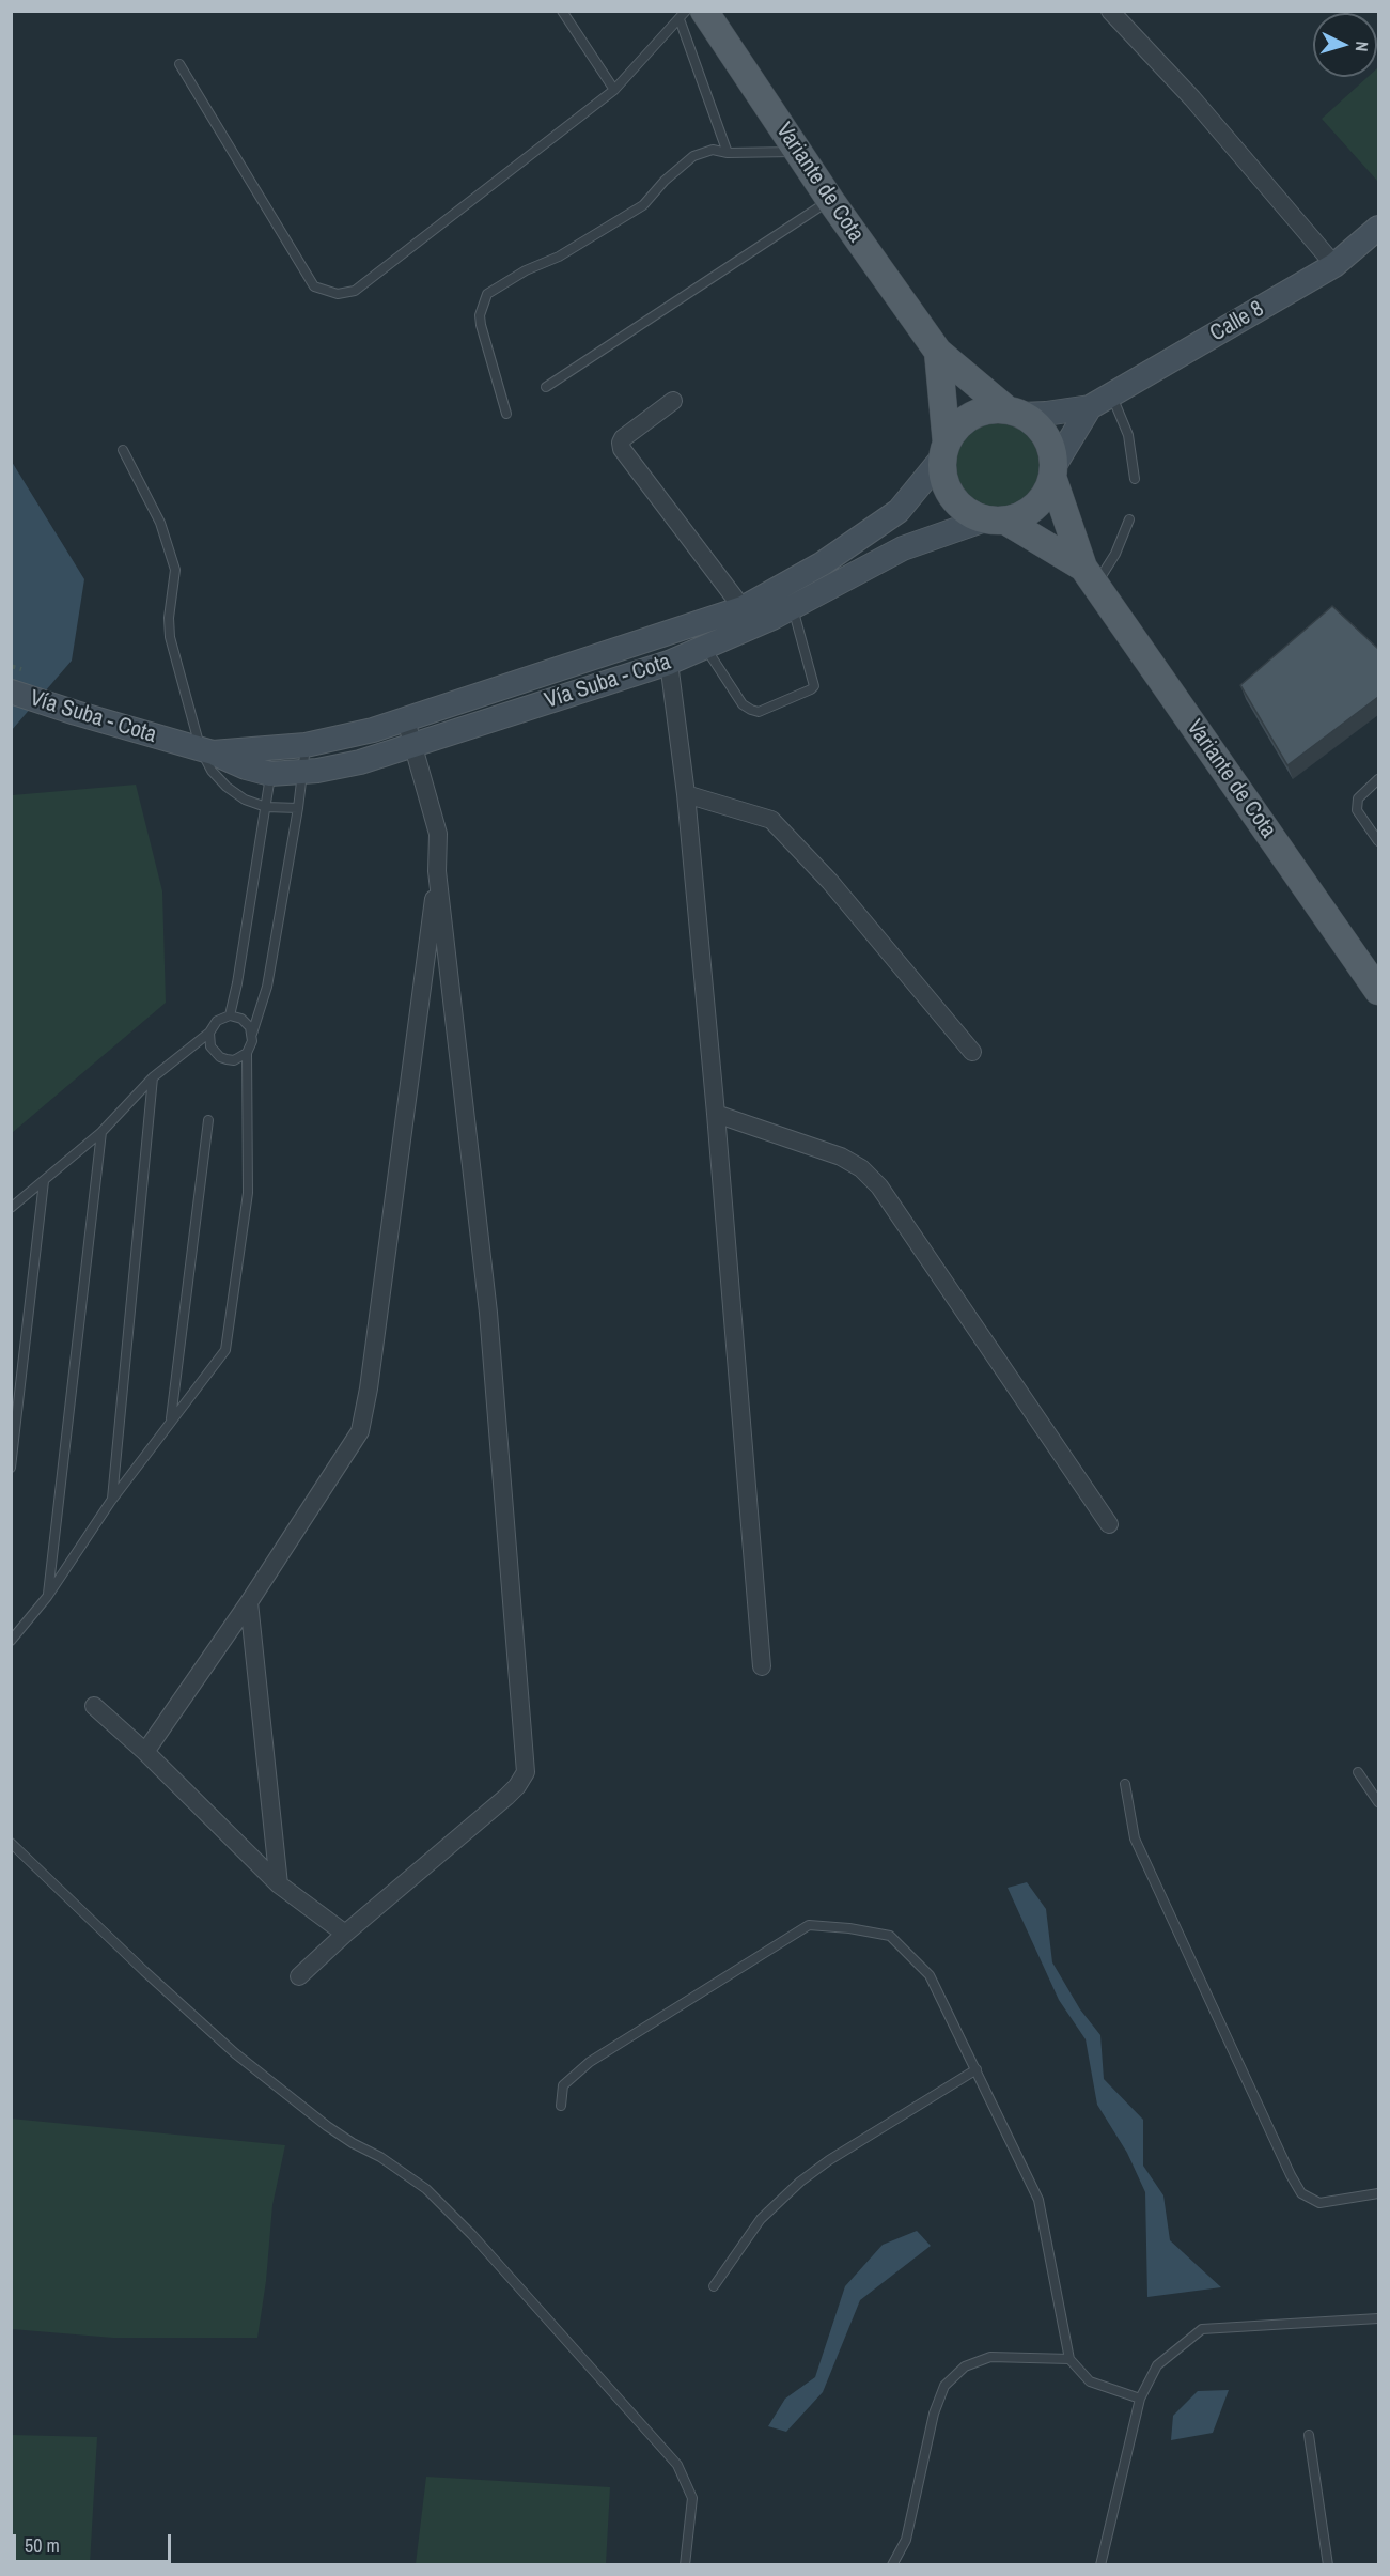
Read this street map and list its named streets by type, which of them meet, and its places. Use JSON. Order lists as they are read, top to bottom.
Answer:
{
  "streets": {
    "main road": ["Variante de Cota", "Calle 8", "Vía Suba - Cota"]
  },
  "crossings": [
    ["Variante de Cota", "Vía Suba - Cota"]
  ],
  "scale_bar": "50 m",
  "north": "right"
}
